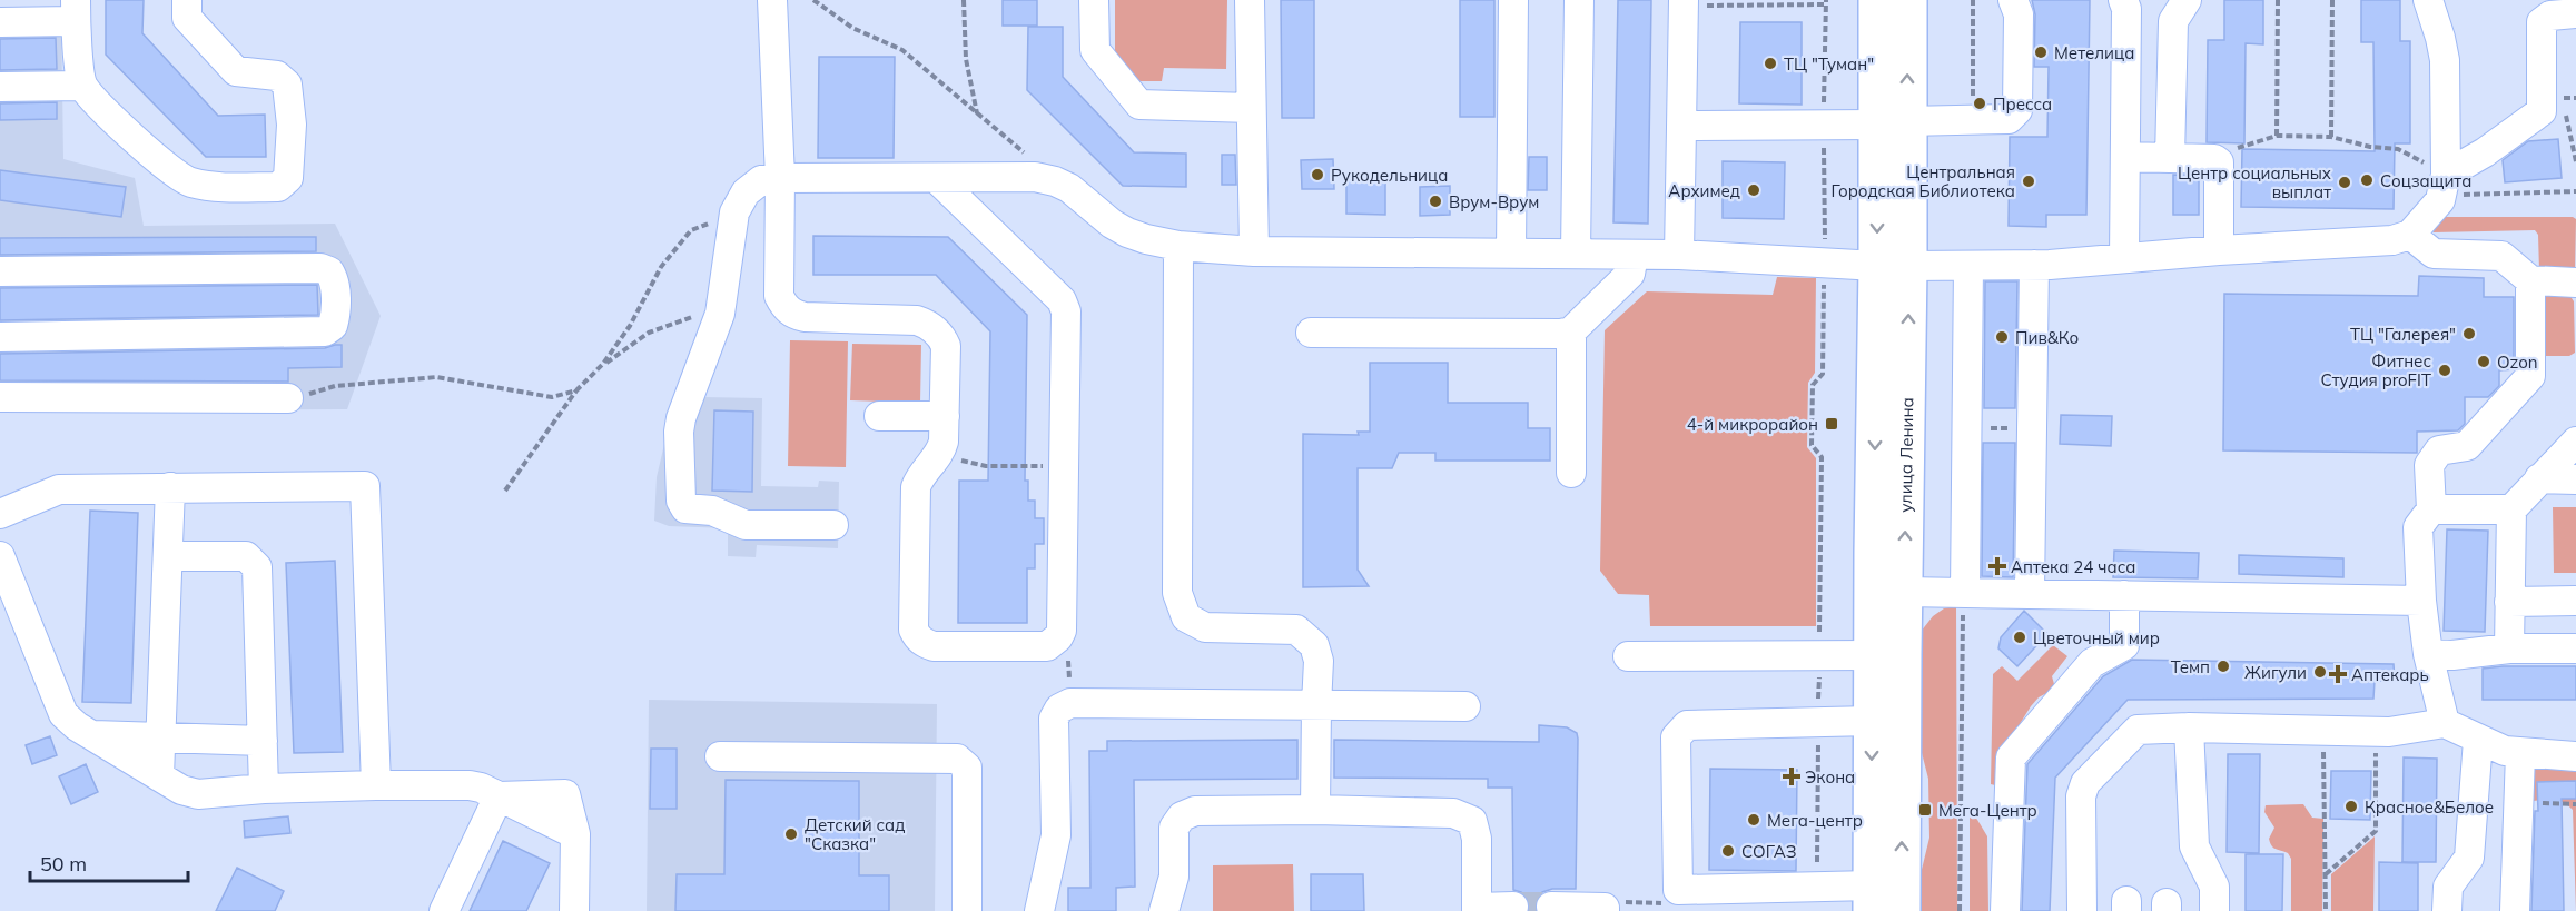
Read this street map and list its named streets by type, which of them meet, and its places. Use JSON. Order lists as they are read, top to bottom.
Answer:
{
  "streets": {
    "main road": ["улица Ленина"]
  },
  "places": {
    "other": [
      "Метелица",
      "ТЦ \"Туман\"",
      "Пресса",
      "Рукодельница",
      "Соцзащита",
      "Центральная Городская Библиотека",
      "Центр социальных выплат",
      "Архимед",
      "Врум-Врум",
      "ТЦ \"Галерея\"",
      "Пив&Ко",
      "Ozon",
      "Фитнес Студия proFIT",
      "Цветочный мир",
      "Темп",
      "Жигули",
      "Красное&Белое",
      "Мега-центр",
      "Детский сад \"Сказка\"",
      "СОГАЗ"
    ],
    "transit": ["4-й микрорайон", "Мега-Центр"],
    "health": ["Аптека 24 часа", "Аптекарь", "Экона"]
  },
  "scale_bar": "50 m"
}
